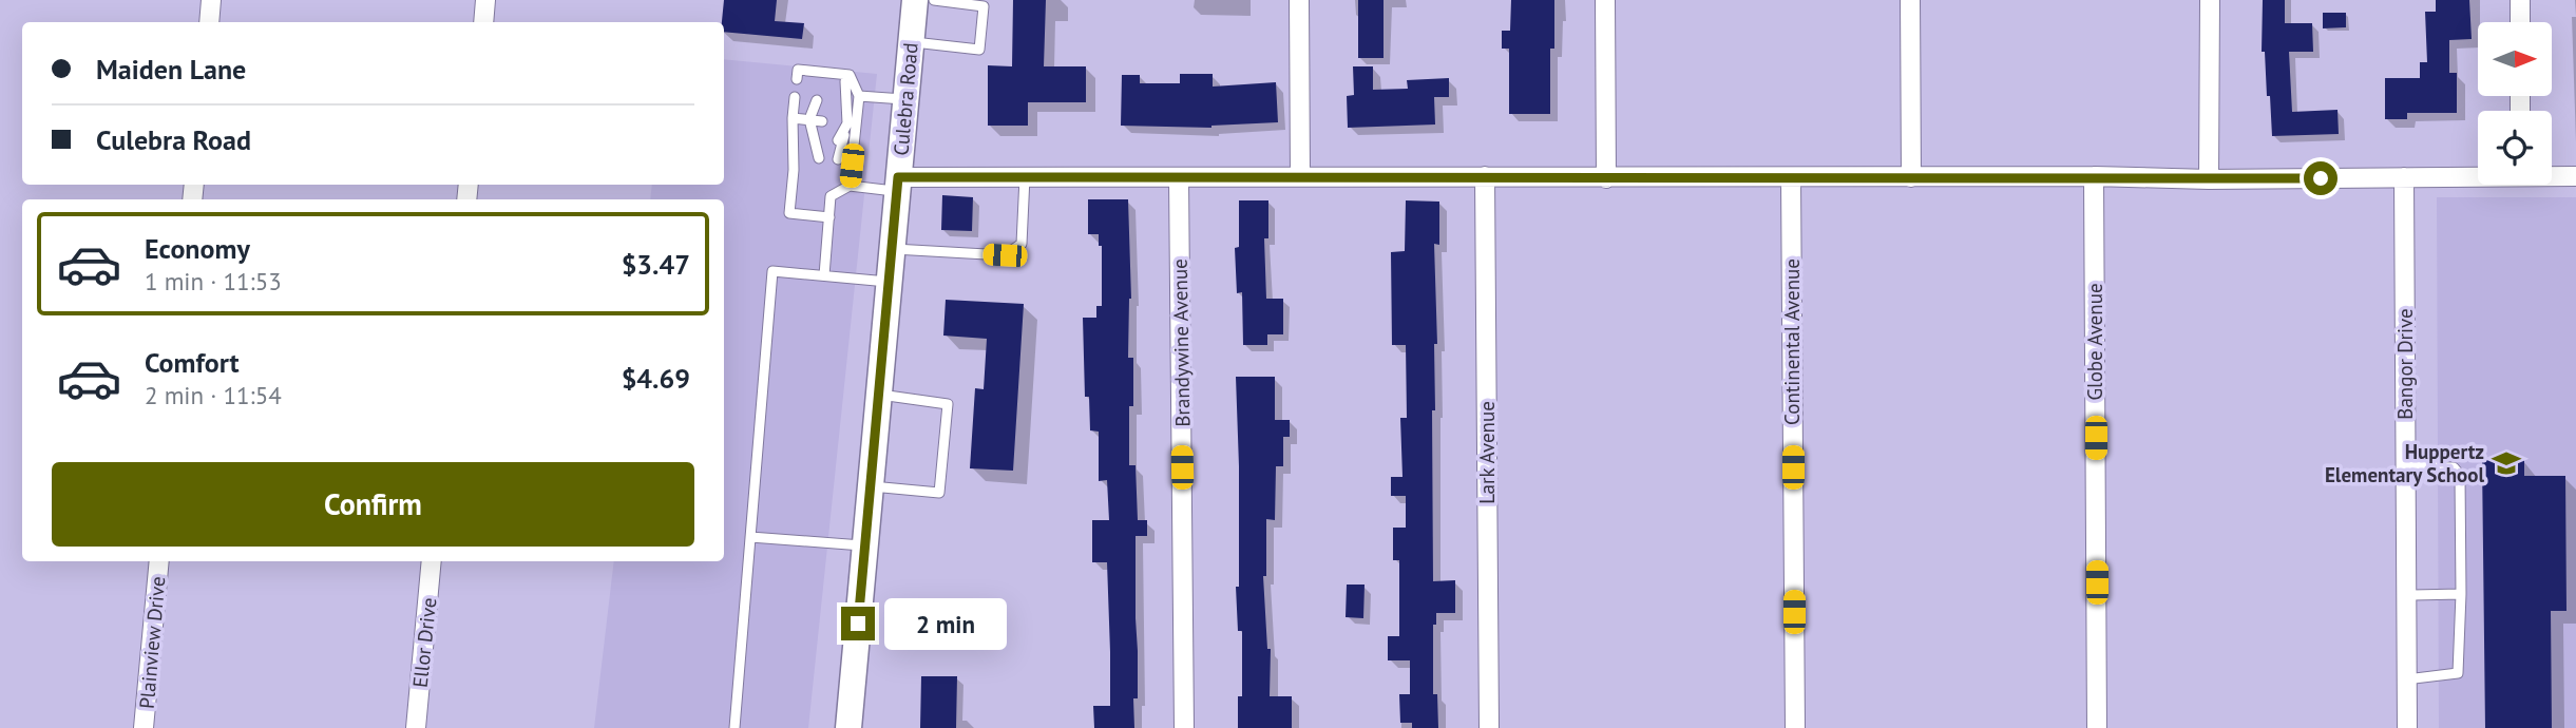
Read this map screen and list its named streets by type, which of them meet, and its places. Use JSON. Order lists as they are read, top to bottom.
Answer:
{
  "streets": {
    "main road": ["Culebra Road"],
    "street": [
      "Continental Avenue",
      "Globe Avenue",
      "Brandywine Avenue",
      "Bangor Drive",
      "Lark Avenue",
      "Plainview Drive",
      "Ellor Drive"
    ]
  },
  "places": {
    "school or university": ["Huppertz Elementary School"]
  },
  "north": "right",
  "page": {
    "banner": ["Maiden Lane", "Culebra Road"],
    "list": [
      {
        "name": "Economy",
        "note": "1 min · 11:53",
        "value": "$3.47"
      },
      {
        "name": "Comfort",
        "note": "2 min · 11:54",
        "value": "$4.69"
      }
    ],
    "buttons": "Confirm",
    "bubble": "2 min"
  }
}
